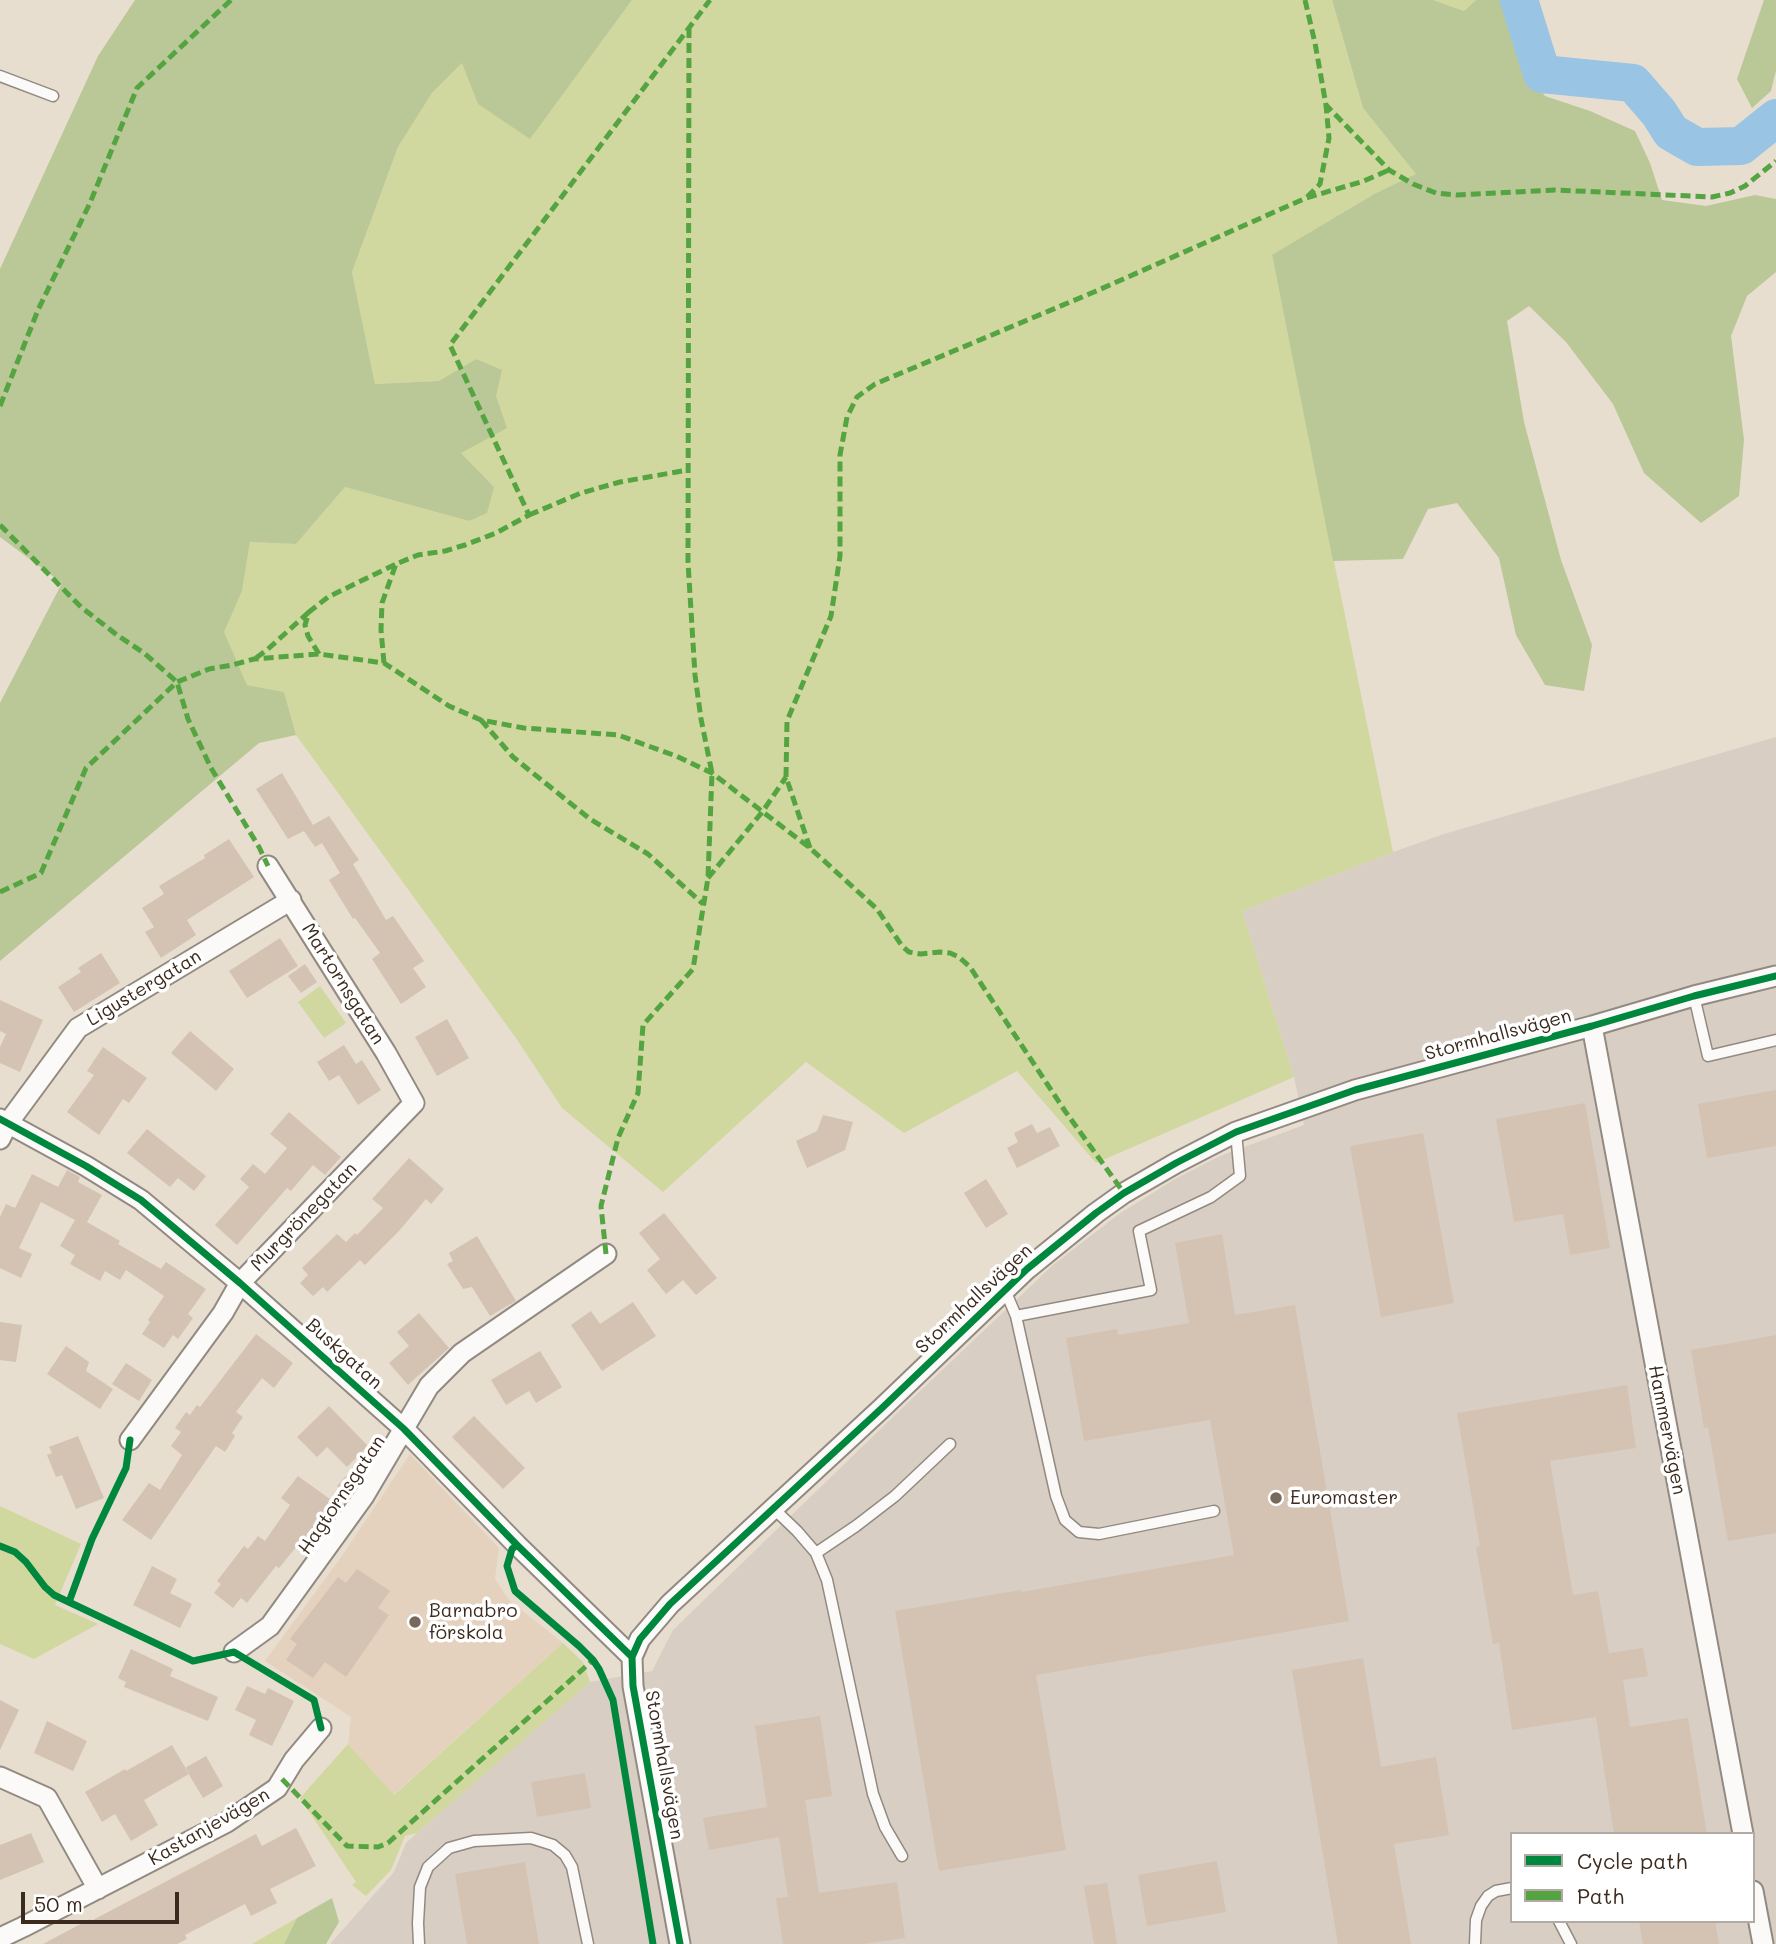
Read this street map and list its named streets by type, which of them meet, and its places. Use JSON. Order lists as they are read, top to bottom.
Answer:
{
  "streets": {
    "street": [
      "Martornsgatan",
      "Ligustergatan",
      "Stormhallsvägen",
      "Murgrönegatan",
      "Buskgatan",
      "Hammervägen",
      "Hagtornsgatan",
      "Kastanjevägen"
    ]
  },
  "crossings": [
    ["Martornsgatan", "Ligustergatan"],
    ["Martornsgatan", "Murgrönegatan"],
    ["Ligustergatan", "Buskgatan"],
    ["Stormhallsvägen", "Buskgatan"],
    ["Stormhallsvägen", "Hammervägen"],
    ["Murgrönegatan", "Buskgatan"],
    ["Buskgatan", "Hagtornsgatan"]
  ],
  "places": ["Euromaster", "Barnabro förskola"],
  "legend": ["Cycle path", "Path"],
  "scale_bar": "50 m"
}
